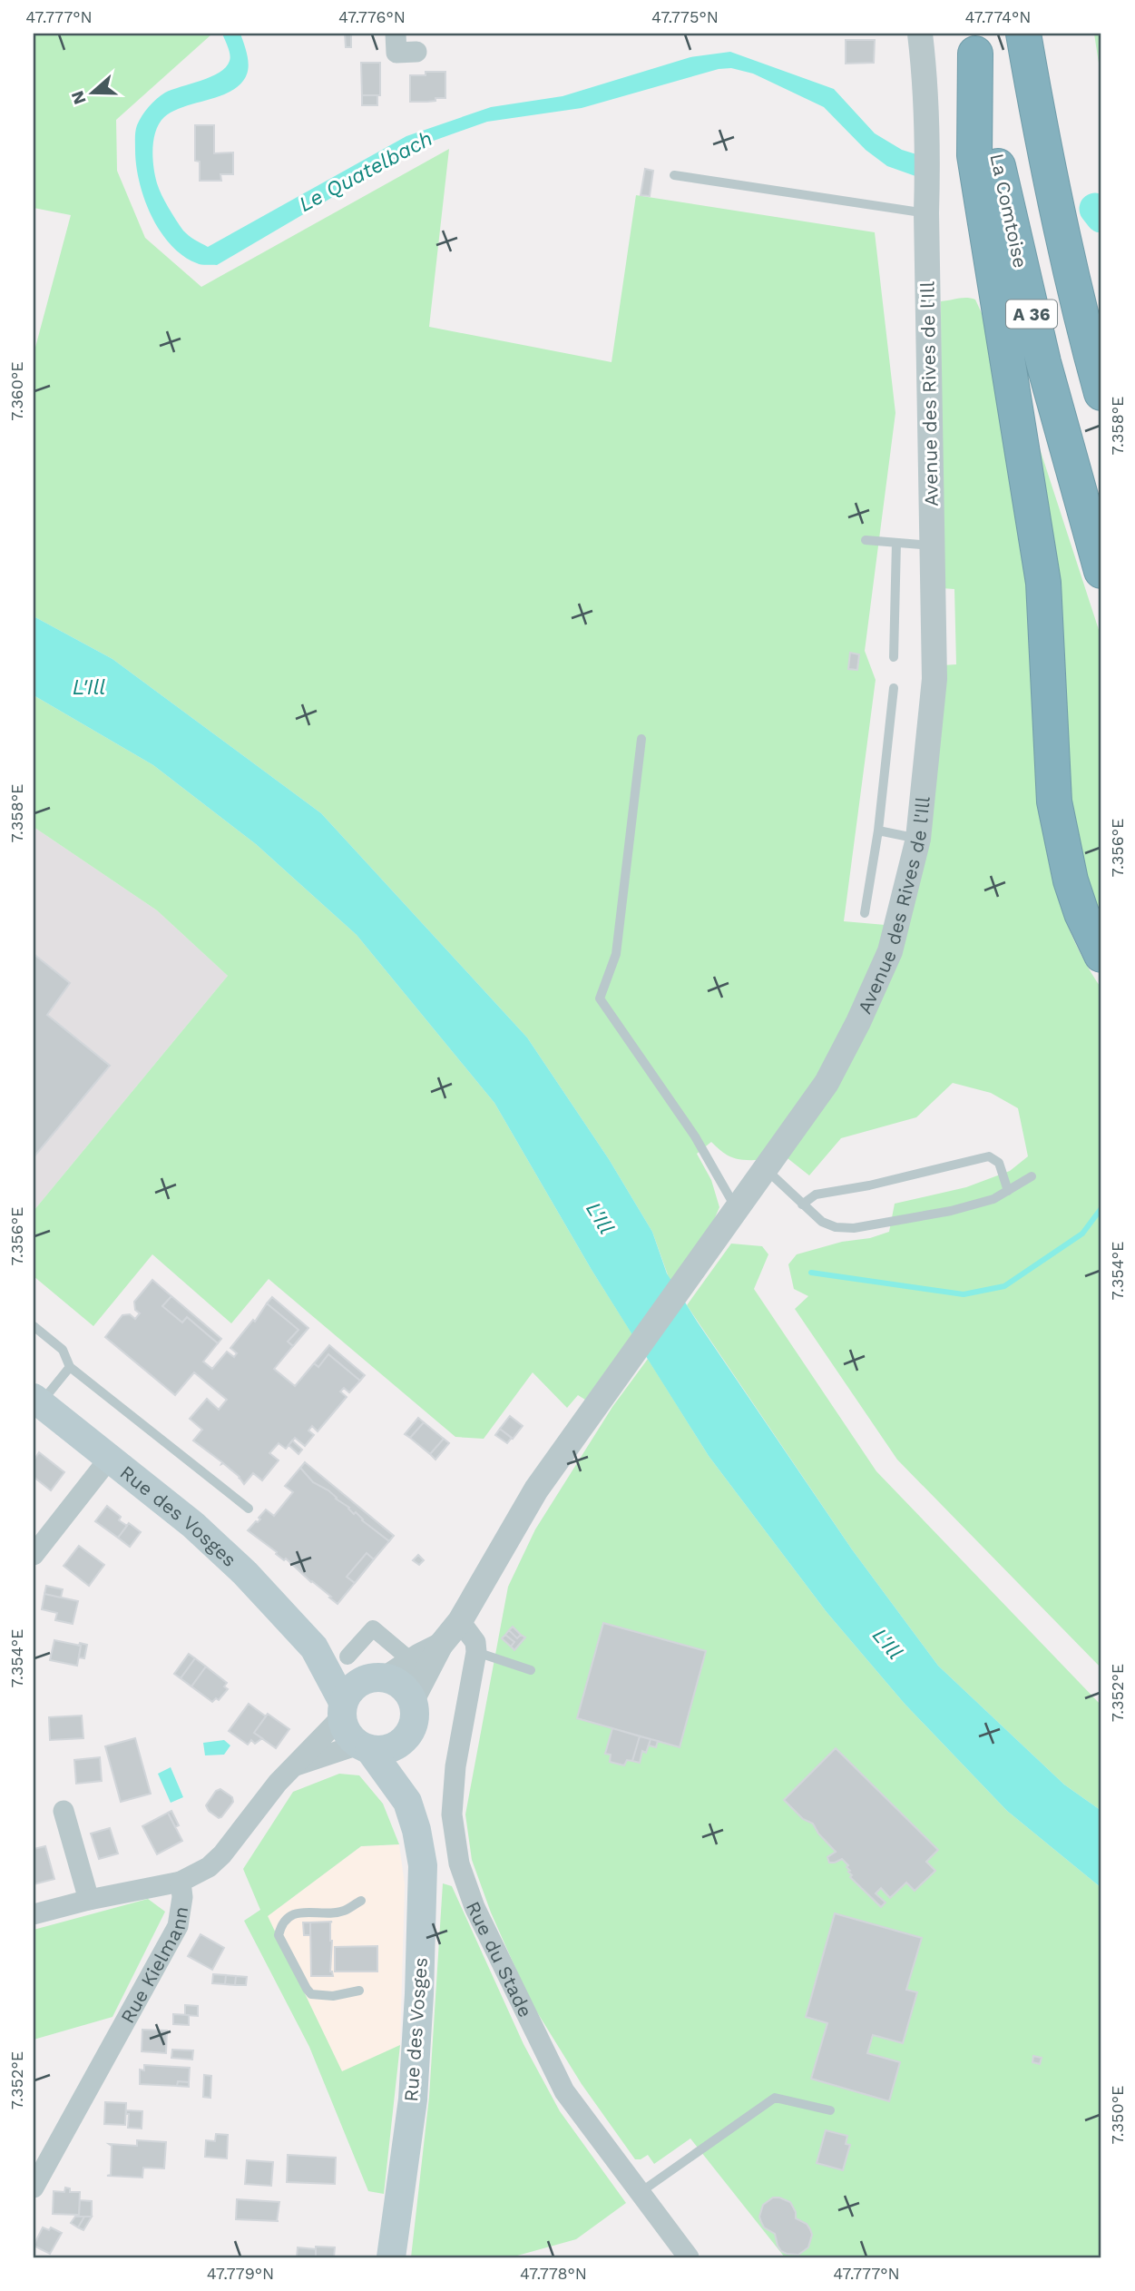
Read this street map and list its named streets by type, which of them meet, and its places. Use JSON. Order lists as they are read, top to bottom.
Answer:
{
  "streets": {
    "highway": ["La Comtoise", "A 36"],
    "main road": ["Rue des Vosges"],
    "street": ["Avenue des Rives de l'Ill", "Rue du Stade", "Rue Kielmann"]
  },
  "crossings": [
    ["Avenue des Rives de l'Ill", "Rue des Vosges"],
    ["Avenue des Rives de l'Ill", "Rue Kielmann"],
    ["Rue des Vosges", "Rue Kielmann"]
  ],
  "water": ["Le Quatelbach", "L'Ill"],
  "north": "left",
  "coordinates": [
    "47.777°N",
    "47.776°N",
    "47.775°N",
    "47.774°N",
    "7.360°E",
    "7.358°E",
    "7.356°E",
    "7.354°E",
    "7.352°E",
    "7.350°E",
    "47.779°N",
    "47.778°N"
  ]
}
